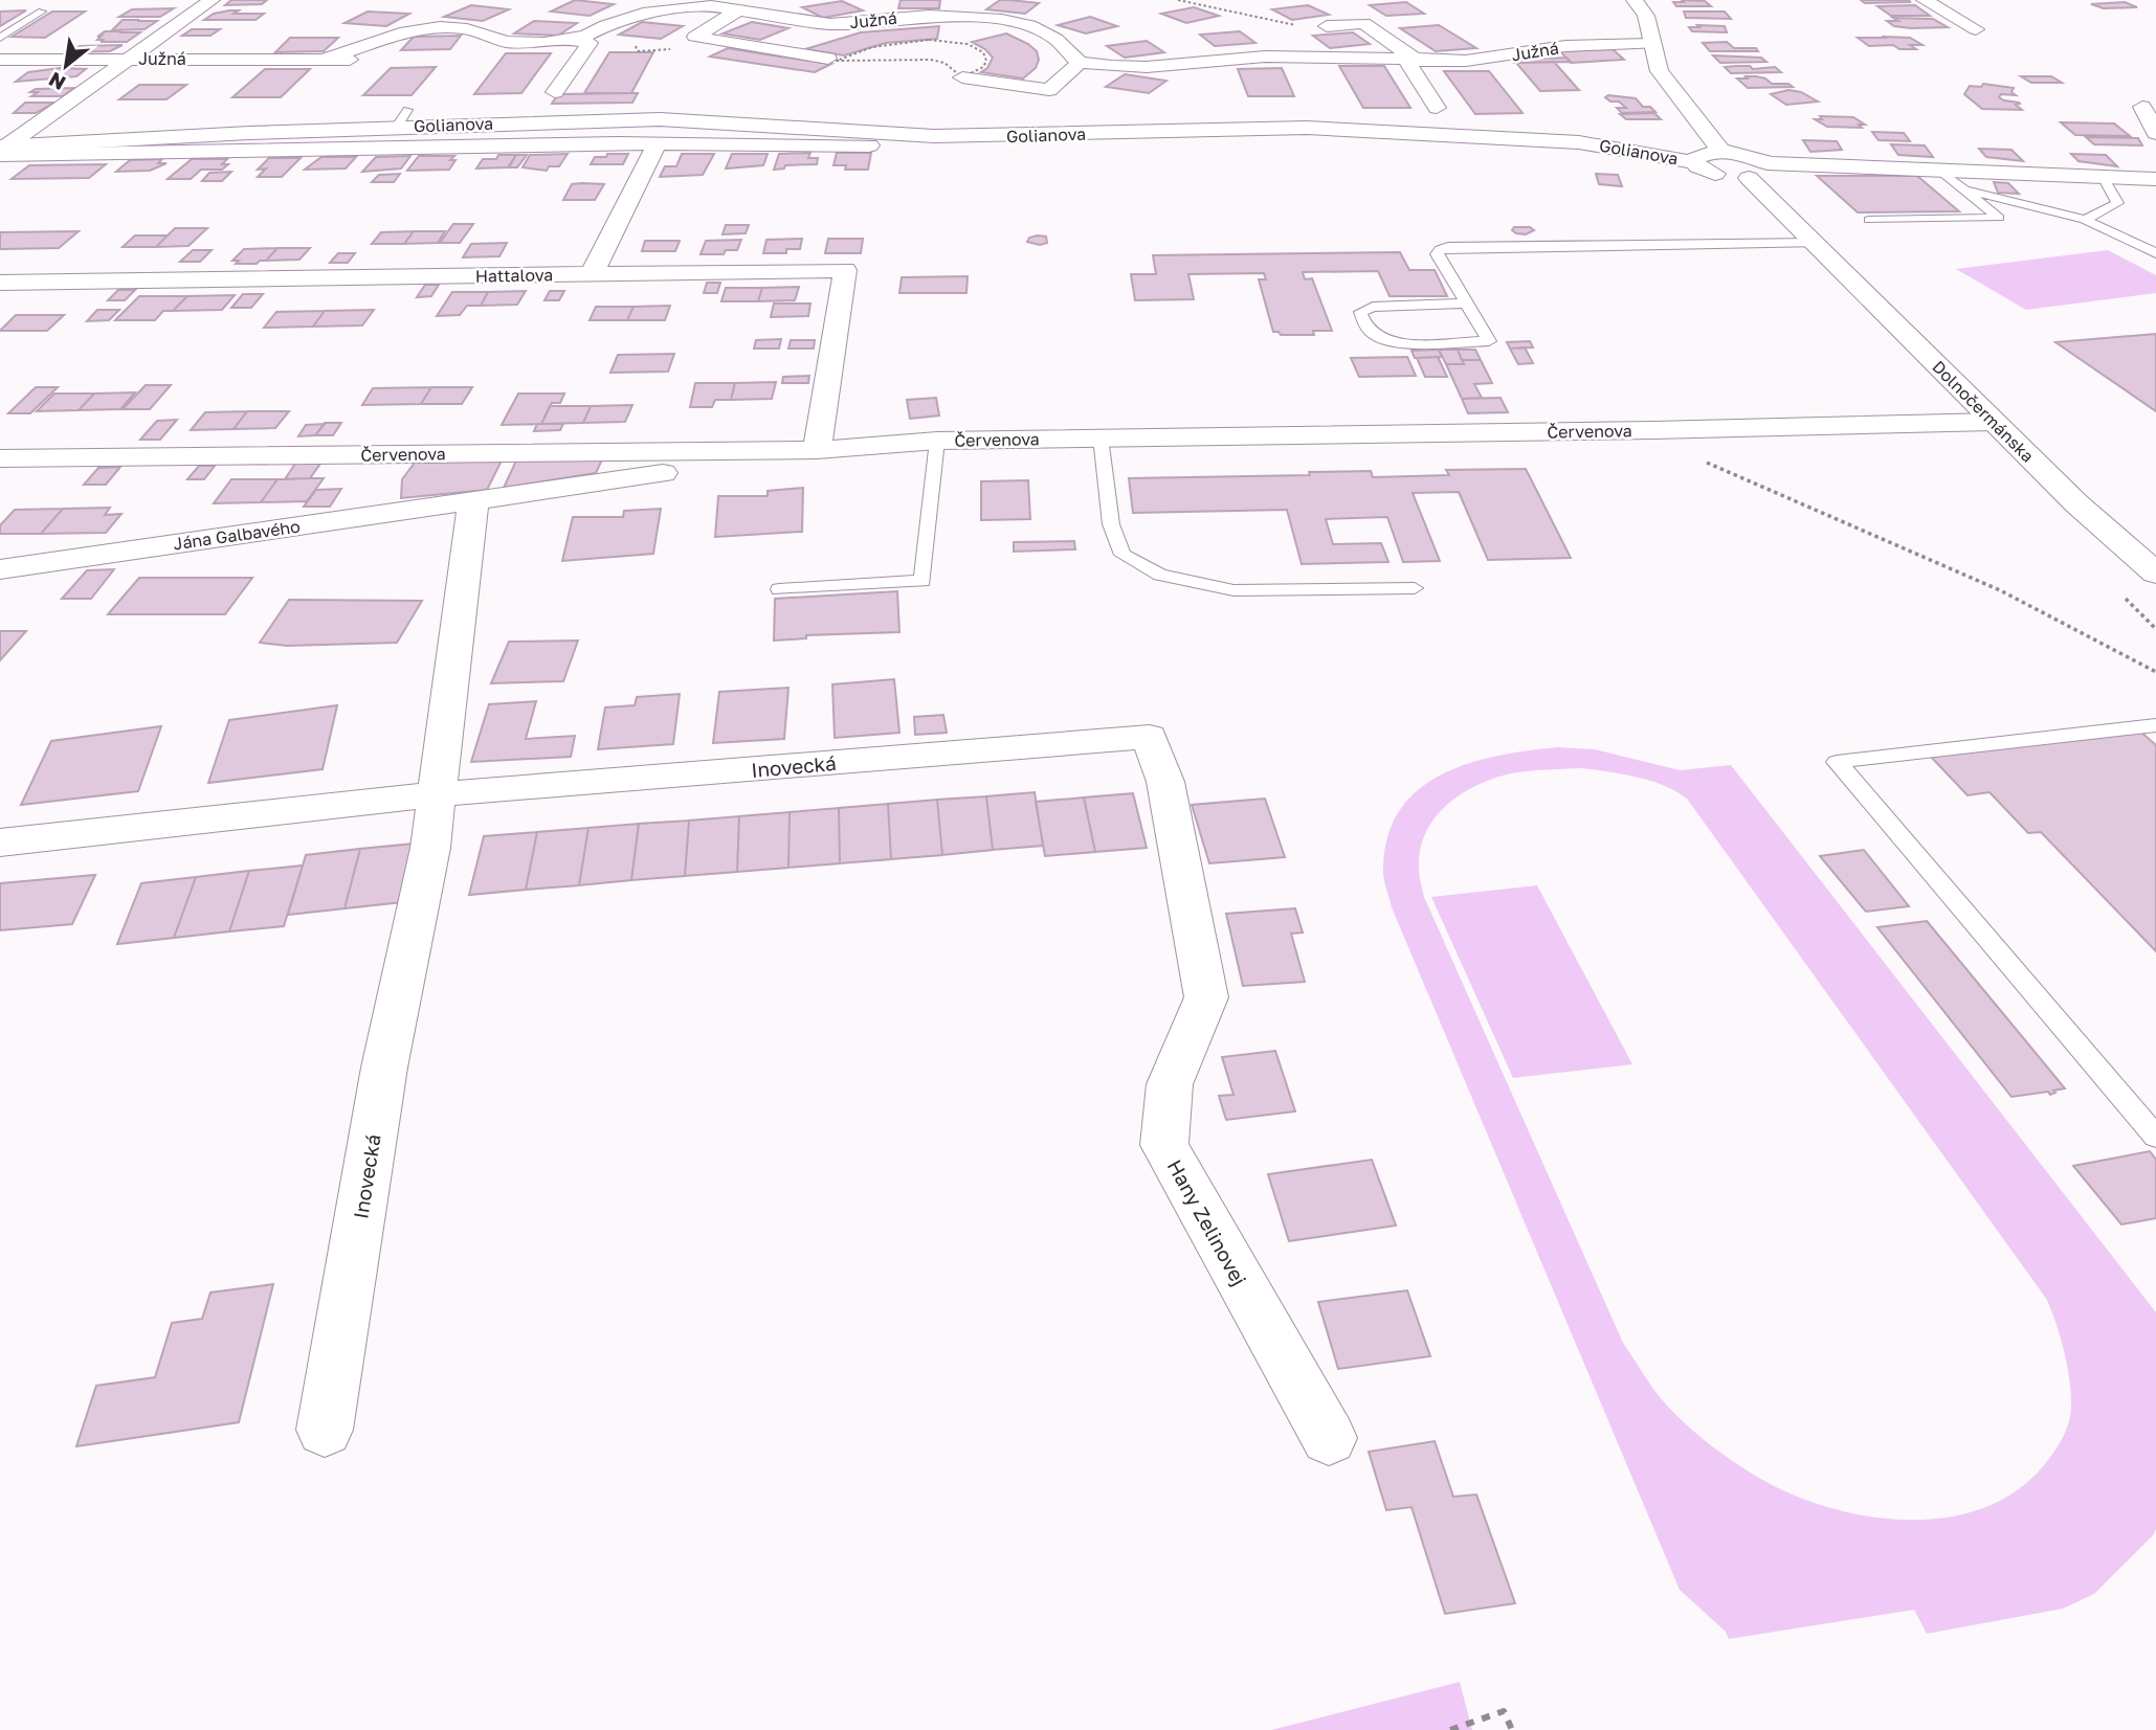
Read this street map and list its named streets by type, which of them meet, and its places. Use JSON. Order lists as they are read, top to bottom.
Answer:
{
  "streets": {
    "street": [
      "Južná",
      "Golianova",
      "Hattalova",
      "Dolnočermánska",
      "Červenova",
      "Jána Galbavého",
      "Inovecká",
      "Hany Zelinovej"
    ]
  },
  "crossings": [
    ["Hattalova", "Červenova"],
    ["Hattalova", "Jána Galbavého"],
    ["Dolnočermánska", "Červenova"],
    ["Červenova", "Jána Galbavého"],
    ["Inovecká", "Hany Zelinovej"]
  ],
  "north": "bottom left"
}
